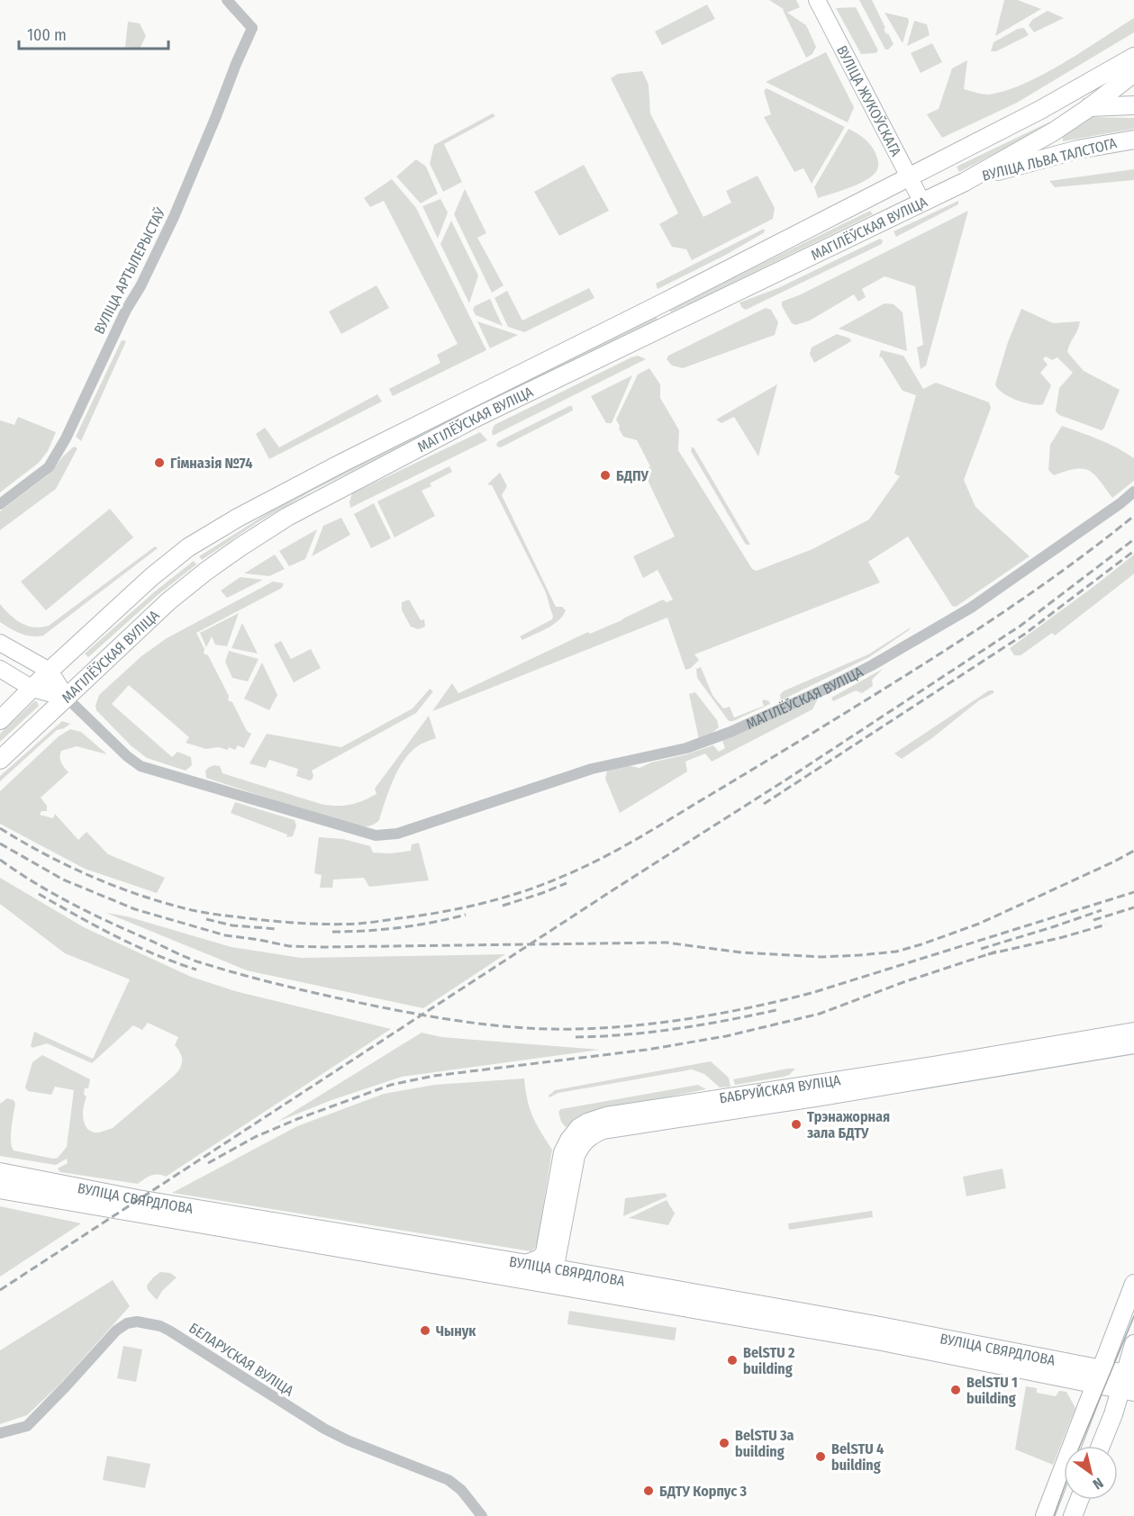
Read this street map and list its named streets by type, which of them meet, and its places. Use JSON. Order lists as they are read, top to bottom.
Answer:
{
  "streets": {
    "main road": [
      "ВУЛІЦА ЖУКОЎСКАГА",
      "ВУЛІЦА ЛЬВА ТАЛСТОГА",
      "МАГІЛЁЎСКАЯ ВУЛІЦА",
      "БАБРУЙСКАЯ ВУЛІЦА",
      "ВУЛІЦА СВЯРДЛОВА"
    ],
    "street": ["ВУЛІЦА АРТЫЛЕРЫСТАЎ", "БЕЛАРУСКАЯ ВУЛІЦА"]
  },
  "crossings": [
    ["ВУЛІЦА ЖУКОЎСКАГА", "МАГІЛЁЎСКАЯ ВУЛІЦА"],
    ["ВУЛІЦА ЛЬВА ТАЛСТОГА", "МАГІЛЁЎСКАЯ ВУЛІЦА"],
    ["БАБРУЙСКАЯ ВУЛІЦА", "ВУЛІЦА СВЯРДЛОВА"]
  ],
  "places": [
    "Гімназія №74",
    "БДПУ",
    "Трэнажорная зала БДТУ",
    "Чынук",
    "BelSTU 2 building",
    "BelSTU 1 building",
    "BelSTU 3a building",
    "BelSTU 4 building",
    "БДТУ Корпус 3"
  ],
  "scale_bar": "100 m",
  "north": "bottom right"
}
